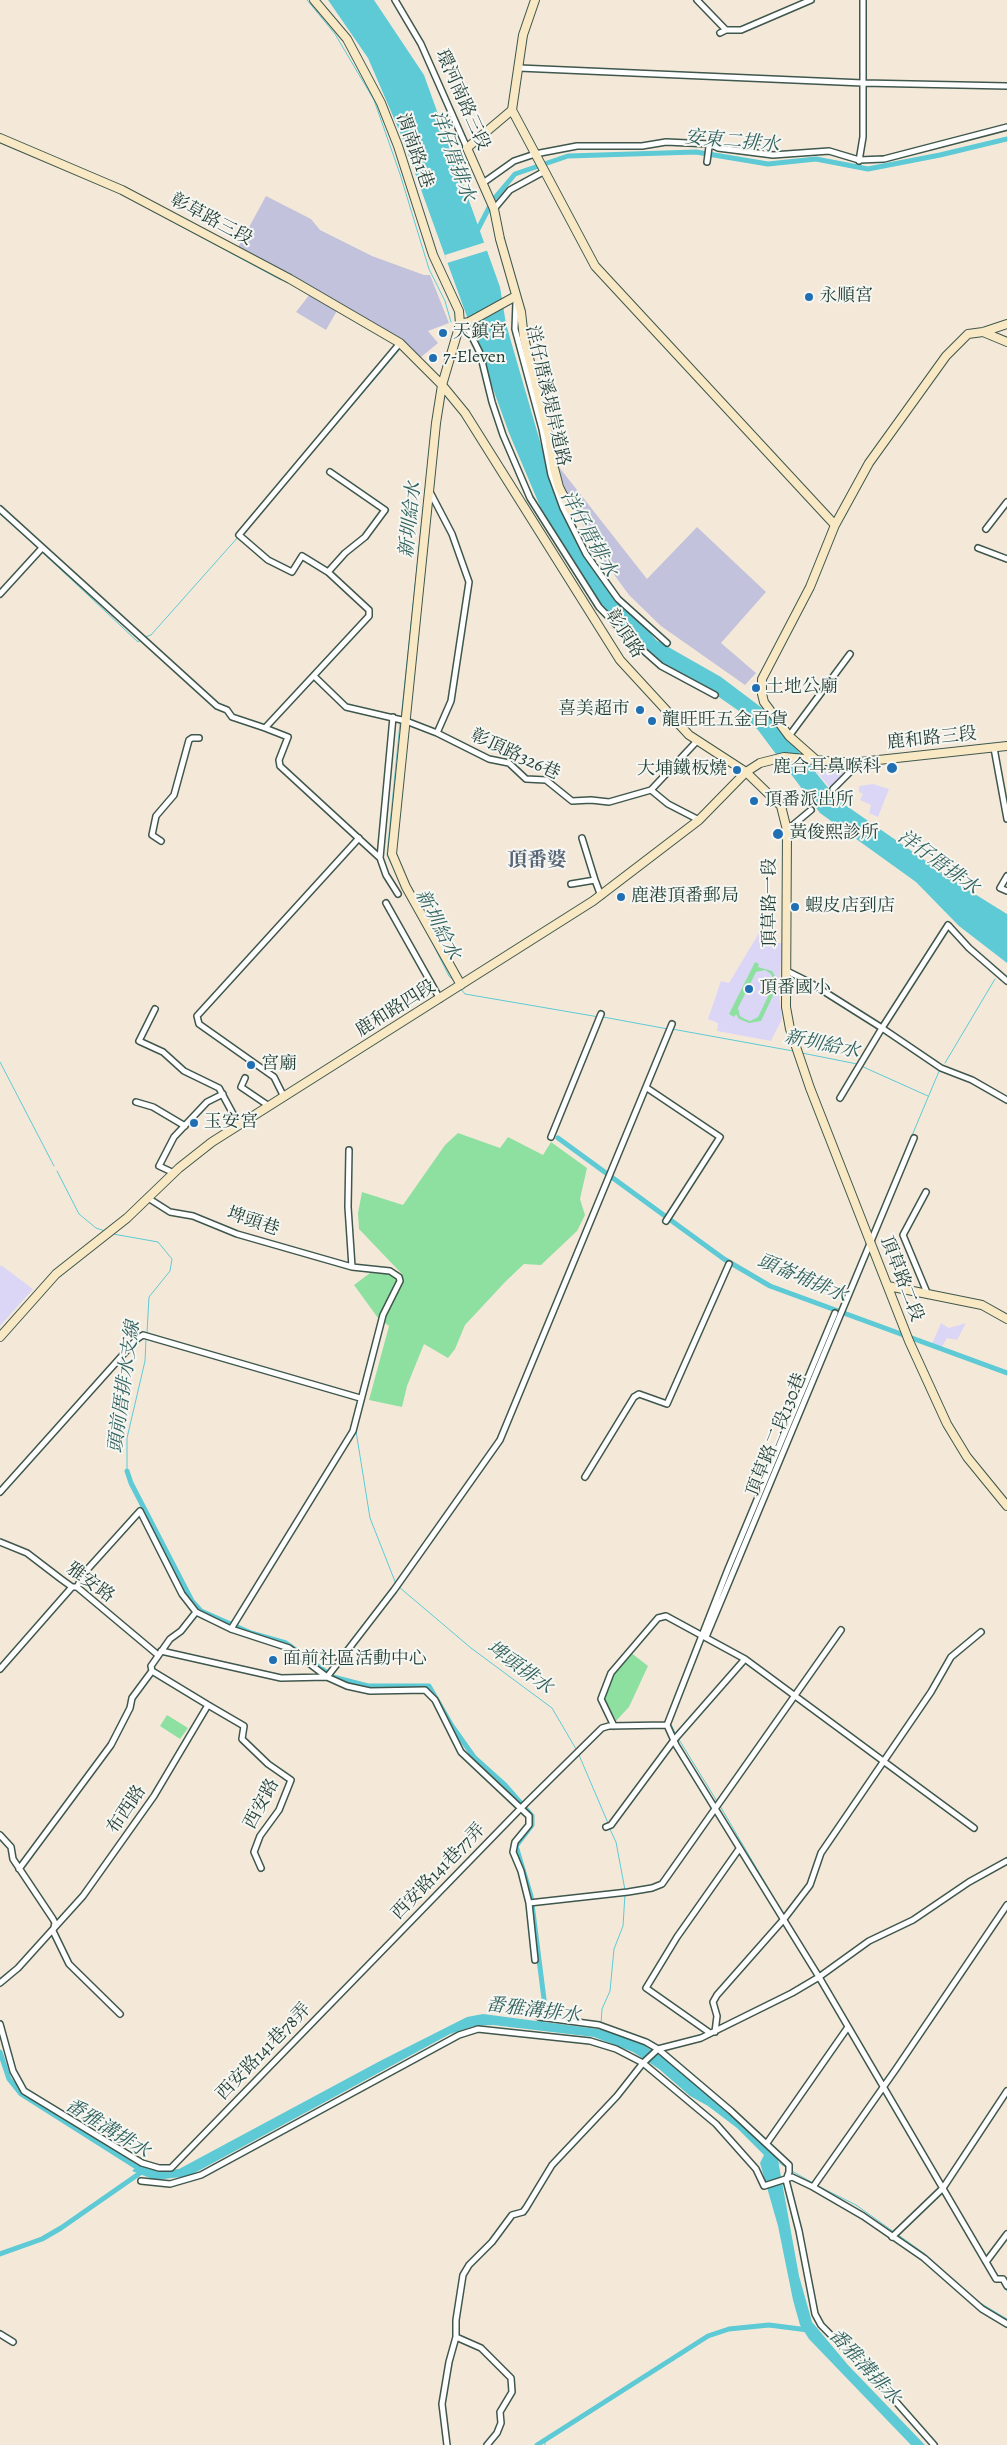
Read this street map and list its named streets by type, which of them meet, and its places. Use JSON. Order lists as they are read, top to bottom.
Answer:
{
  "streets": {
    "street": [
      "環河南路三段",
      "渭南路1巷",
      "彰草路三段",
      "洋仔厝溪堤岸道路",
      "彰頂路",
      "鹿和路三段",
      "彰頂路326巷",
      "頂草路一段",
      "鹿和路四段",
      "埤頭巷",
      "頂草路二段",
      "頂草路二段130巷",
      "雅安路",
      "西安路",
      "布西路",
      "西安路141巷77弄",
      "西安路141巷78弄"
    ]
  },
  "crossings": [
    ["環河南路三段", "洋仔厝溪堤岸道路"],
    ["彰草路三段", "彰頂路"],
    ["彰頂路", "頂草路一段"],
    ["彰頂路", "鹿和路四段"],
    ["鹿和路三段", "鹿和路四段"],
    ["頂草路一段", "鹿和路四段"],
    ["頂草路一段", "頂草路二段"],
    ["鹿和路四段", "埤頭巷"],
    ["頂草路二段", "頂草路二段130巷"],
    ["西安路", "布西路"],
    ["西安路141巷77弄", "西安路141巷78弄"]
  ],
  "districts": ["頂番婆"],
  "water": [
    "安東二排水",
    "洋仔厝排水",
    "新圳給水",
    "頭崙埔排水",
    "頭前厝排水支線",
    "埤頭排水",
    "番雅溝排水"
  ],
  "places": [
    "永順宮",
    "天鎮宮",
    "7-Eleven",
    "土地公廟",
    "喜美超市",
    "龍旺旺五金百貨",
    "鹿合耳鼻喉科",
    "大埔鐵板燒",
    "頂番派出所",
    "黃俊熙診所",
    "鹿港頂番郵局",
    "蝦皮店到店",
    "頂番國小",
    "宮廟",
    "玉安宮",
    "面前社區活動中心"
  ]
}
